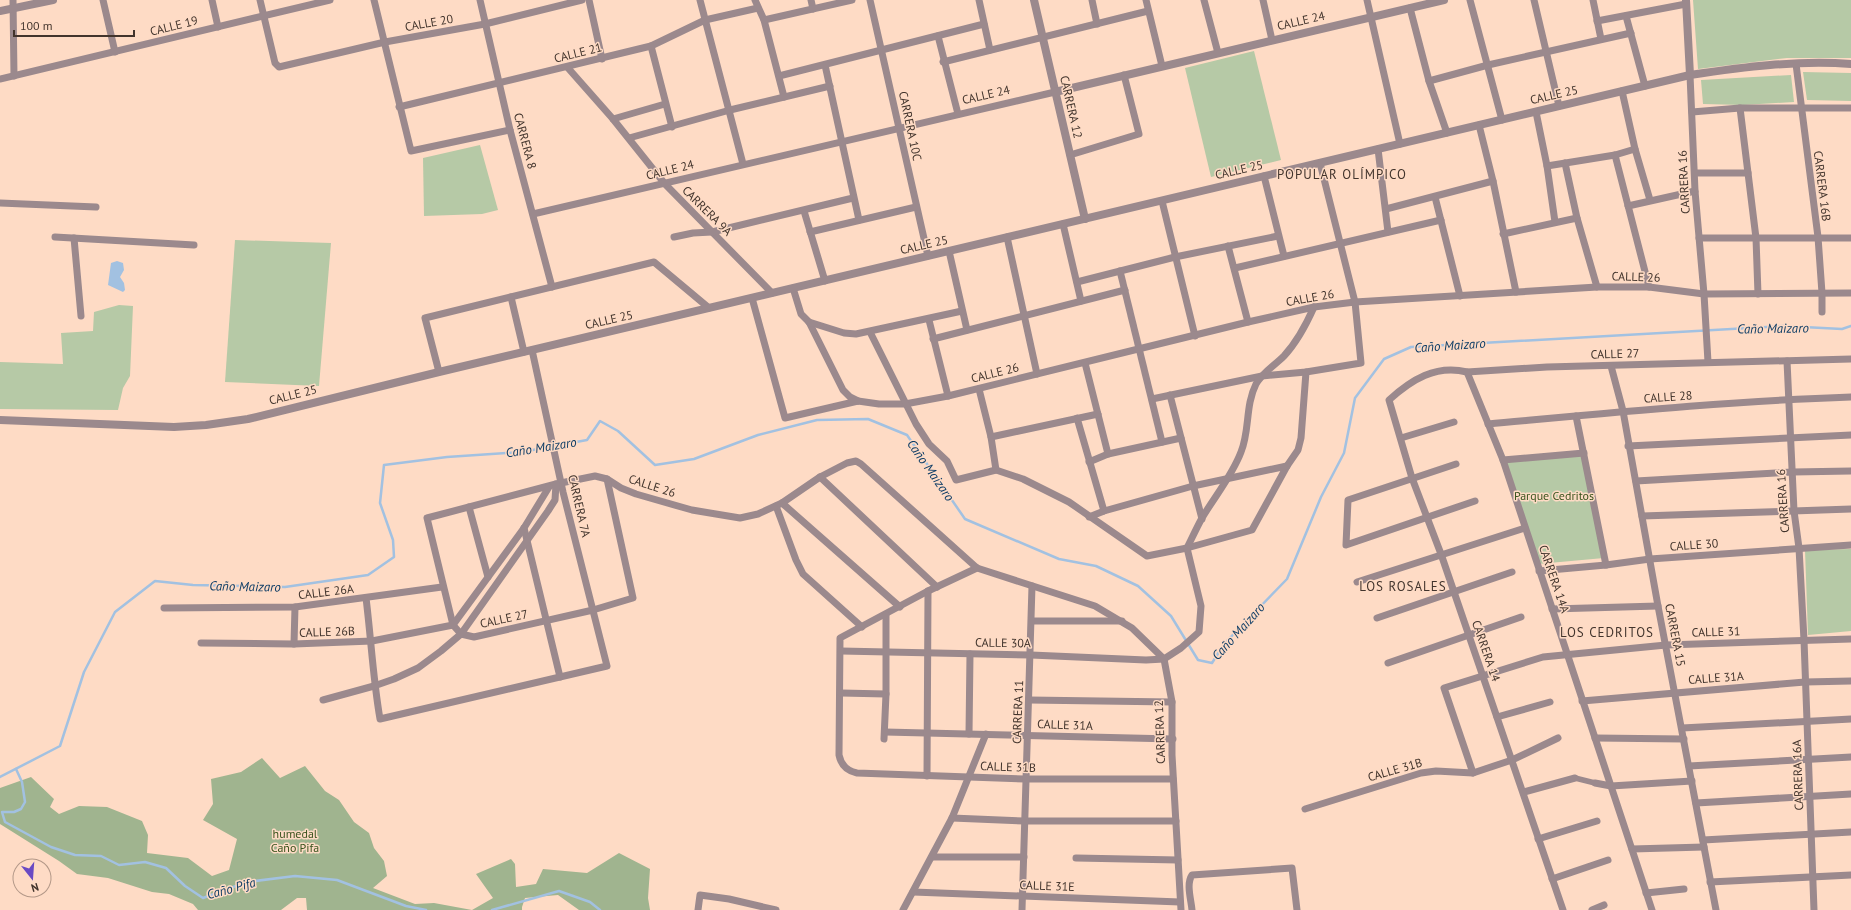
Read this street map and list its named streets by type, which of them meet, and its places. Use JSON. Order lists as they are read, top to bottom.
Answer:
{
  "streets": {
    "street": [
      "CALLE 24",
      "CALLE 20",
      "CALLE 19",
      "CALLE 21",
      "CALLE 25",
      "CARRERA 12",
      "CARRERA 10C",
      "CARRERA 8",
      "CARRERA 16",
      "CARRERA 16B",
      "CARRERA 9A",
      "CALLE 26",
      "CALLE 27",
      "CALLE 28",
      "CARRERA 7A",
      "CALLE 30",
      "CARRERA 14A",
      "CALLE 26A",
      "CALLE 26B",
      "CALLE 31",
      "CARRERA 15",
      "CALLE 30A",
      "CARRERA 14",
      "CALLE 31A",
      "CARRERA 11",
      "CALLE 31B",
      "CARRERA 16A",
      "CALLE 31E"
    ]
  },
  "crossings": [
    ["CALLE 24", "CARRERA 12"],
    ["CALLE 24", "CARRERA 10C"],
    ["CALLE 24", "CARRERA 8"],
    ["CALLE 24", "CARRERA 9A"],
    ["CALLE 20", "CALLE 19"],
    ["CALLE 20", "CARRERA 8"],
    ["CALLE 21", "CARRERA 8"],
    ["CALLE 21", "CARRERA 9A"],
    ["CALLE 25", "CARRERA 12"],
    ["CALLE 25", "CARRERA 10C"],
    ["CALLE 25", "CARRERA 16"],
    ["CALLE 25", "CARRERA 16B"],
    ["CALLE 25", "CARRERA 9A"],
    ["CALLE 25", "CALLE 26"],
    ["CALLE 25", "CARRERA 7A"],
    ["CARRERA 12", "CALLE 30A"],
    ["CARRERA 12", "CALLE 31A"],
    ["CARRERA 12", "CALLE 31B"],
    ["CARRERA 12", "CALLE 31E"],
    ["CARRERA 16", "CALLE 26"],
    ["CARRERA 16", "CALLE 27"],
    ["CARRERA 16", "CALLE 28"],
    ["CARRERA 16", "CALLE 30"],
    ["CARRERA 16", "CALLE 31"],
    ["CARRERA 16", "CARRERA 16A"],
    ["CARRERA 16B", "CALLE 26"],
    ["CALLE 26", "CALLE 27"],
    ["CALLE 26", "CARRERA 7A"],
    ["CALLE 26", "CALLE 26A"],
    ["CALLE 27", "CARRERA 7A"],
    ["CALLE 27", "CARRERA 14A"],
    ["CALLE 27", "CARRERA 15"],
    ["CALLE 27", "CARRERA 14"],
    ["CALLE 28", "CARRERA 14A"],
    ["CALLE 28", "CARRERA 15"],
    ["CALLE 30", "CARRERA 14A"],
    ["CALLE 30", "CARRERA 15"],
    ["CARRERA 14A", "CALLE 31"],
    ["CARRERA 14A", "CALLE 31A"],
    ["CALLE 31", "CARRERA 15"],
    ["CALLE 31", "CARRERA 14"],
    ["CALLE 31", "CALLE 31B"],
    ["CALLE 31", "CARRERA 16A"],
    ["CARRERA 15", "CALLE 31A"],
    ["CALLE 30A", "CARRERA 11"],
    ["CARRERA 14", "CALLE 31B"],
    ["CALLE 31A", "CARRERA 11"],
    ["CALLE 31A", "CARRERA 16A"],
    ["CARRERA 11", "CALLE 31B"],
    ["CARRERA 11", "CALLE 31E"]
  ],
  "districts": ["POPULAR OLÍMPICO", "LOS ROSALES", "LOS CEDRITOS"],
  "water": ["Caño Maizaro", "Caño Pifa"],
  "parks": ["Parque Cedritos", "humedal Caño Pifa"],
  "scale_bar": "100 m",
  "north": "bottom"
}
